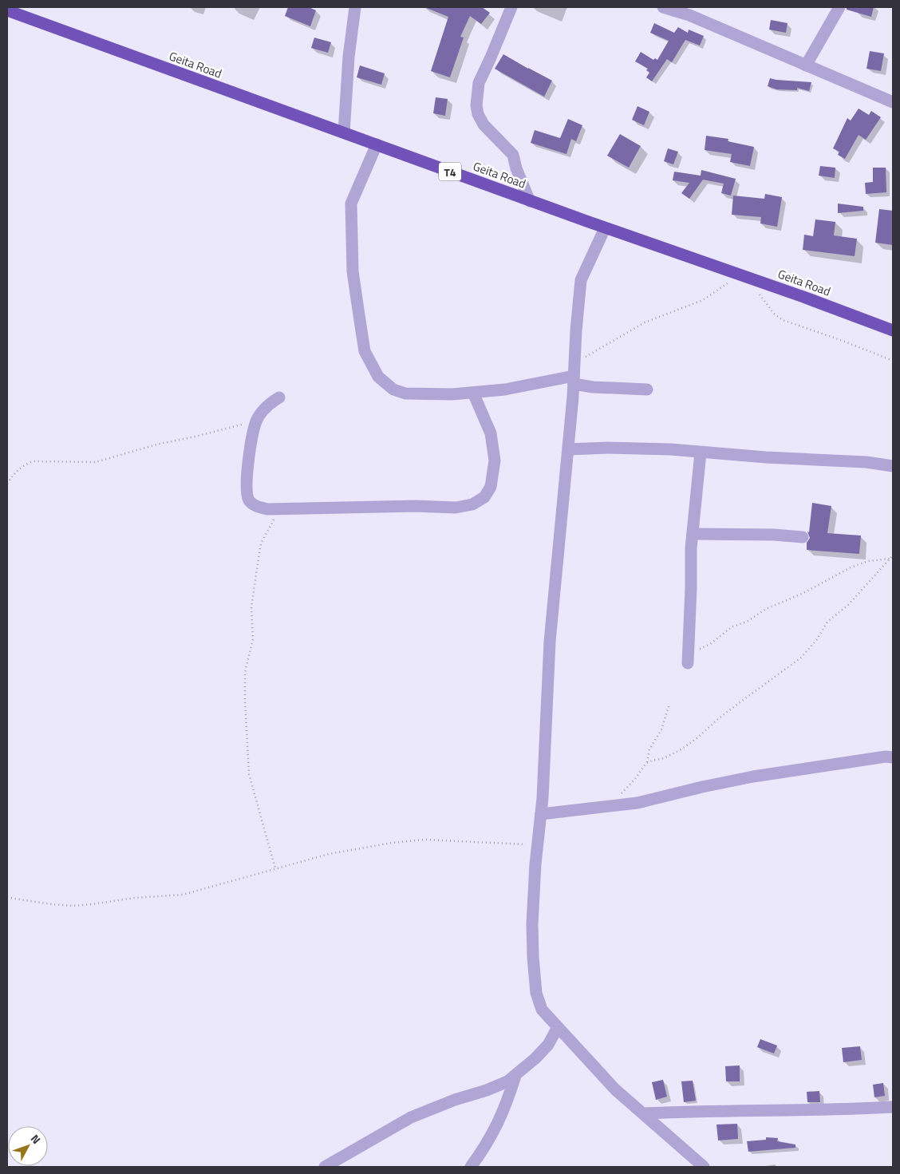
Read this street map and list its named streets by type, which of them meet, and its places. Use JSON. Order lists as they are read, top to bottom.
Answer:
{
  "streets": {
    "highway": ["Geita Road", "T4"]
  },
  "north": "top right"
}
